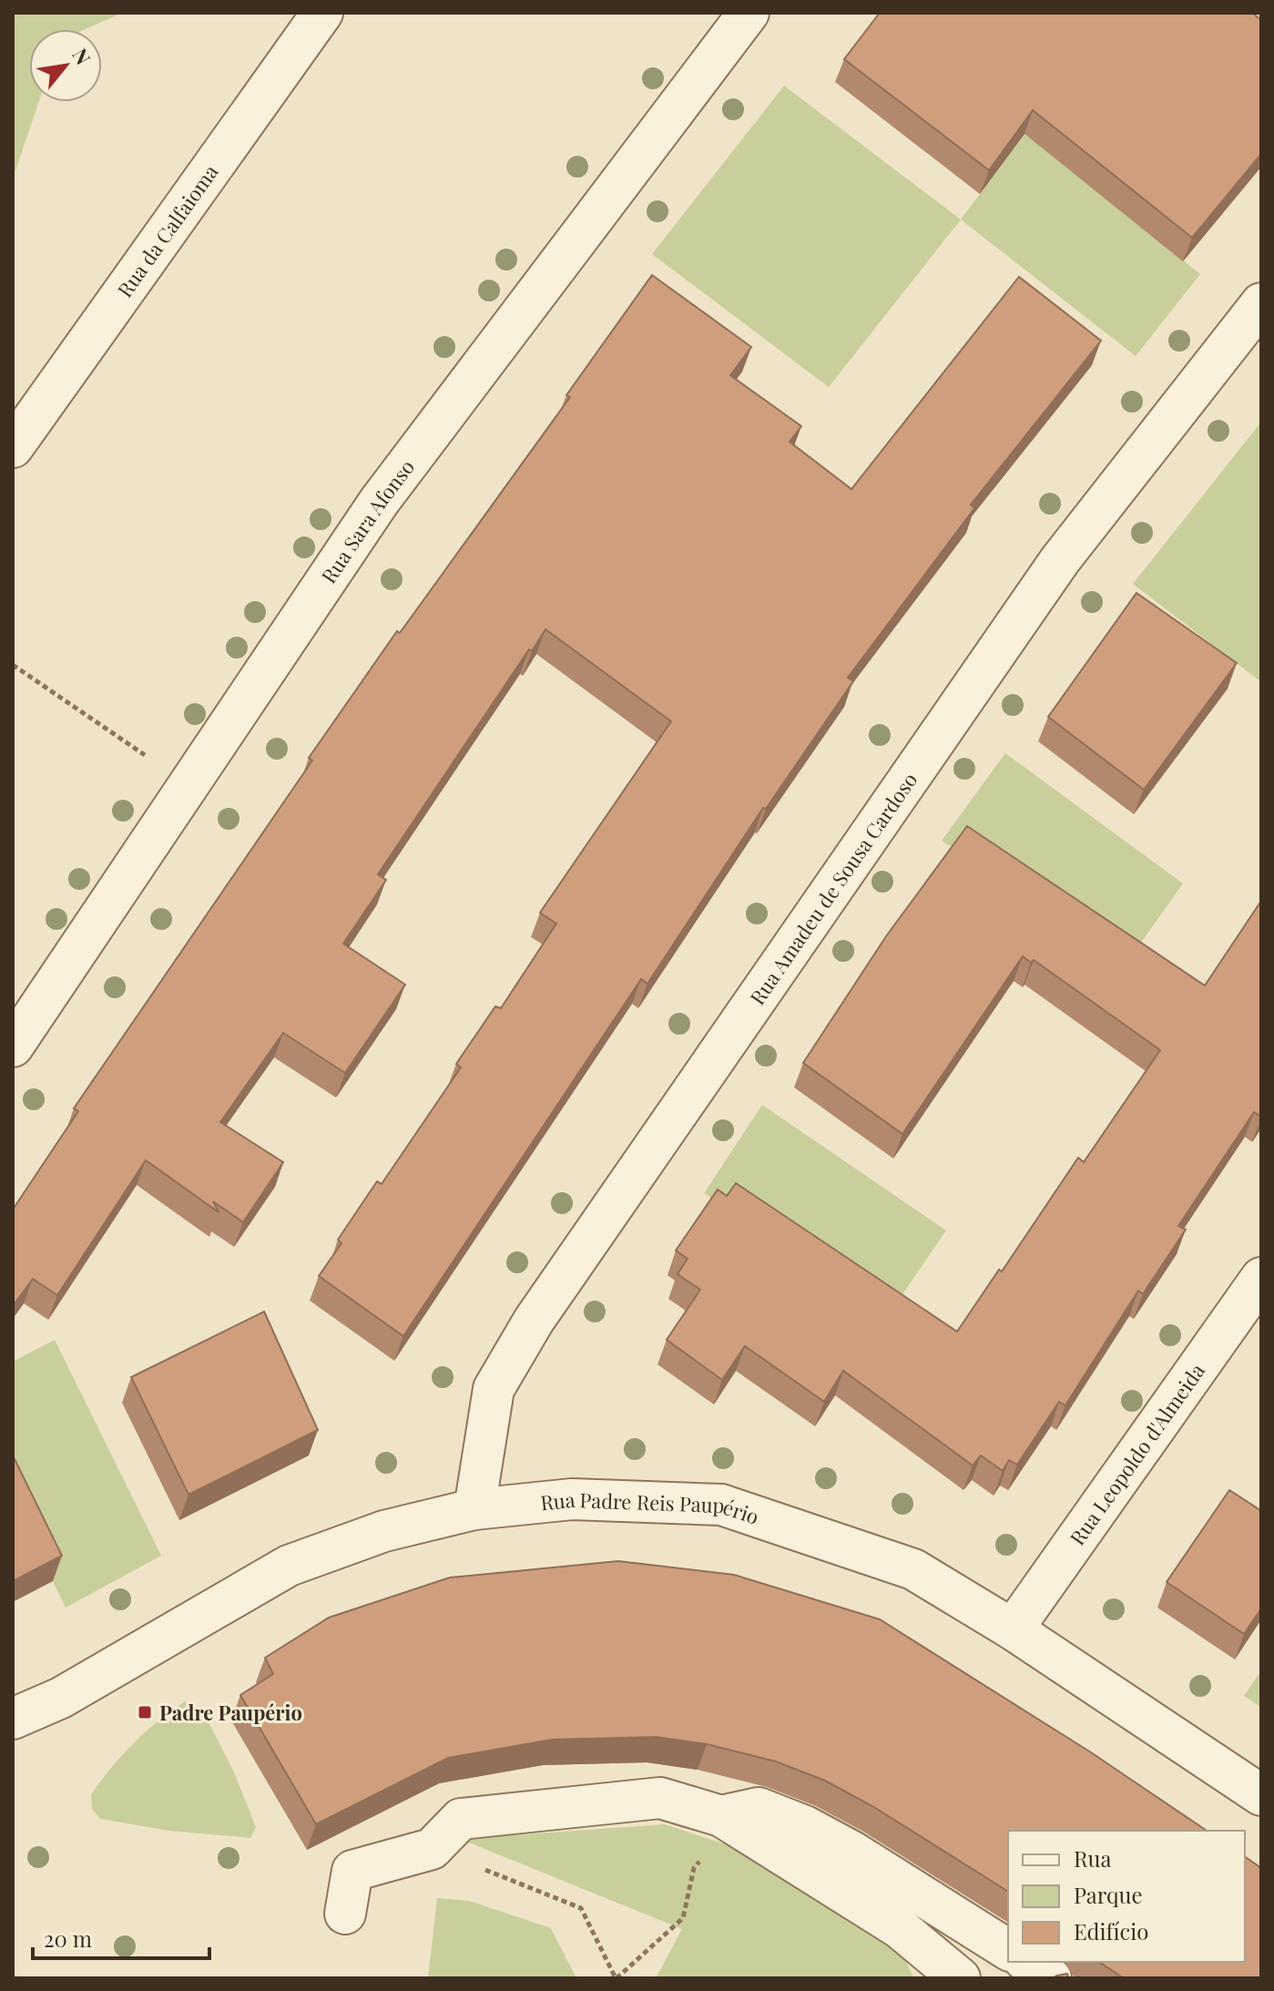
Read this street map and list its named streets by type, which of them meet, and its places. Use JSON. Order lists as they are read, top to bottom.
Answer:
{
  "streets": {
    "street": [
      "Rua da Calfaioma",
      "Rua Sara Afonso",
      "Rua Amadeu de Sousa Cardoso",
      "Rua Leopoldo d'Almeida",
      "Rua Padre Reis Paupério"
    ]
  },
  "crossings": [
    ["Rua Amadeu de Sousa Cardoso", "Rua Padre Reis Paupério"],
    ["Rua Leopoldo d'Almeida", "Rua Padre Reis Paupério"]
  ],
  "places": {
    "transit": ["Padre Paupério"]
  },
  "legend": ["Rua", "Parque", "Edifício"],
  "scale_bar": "20 m",
  "north": "top right"
}
